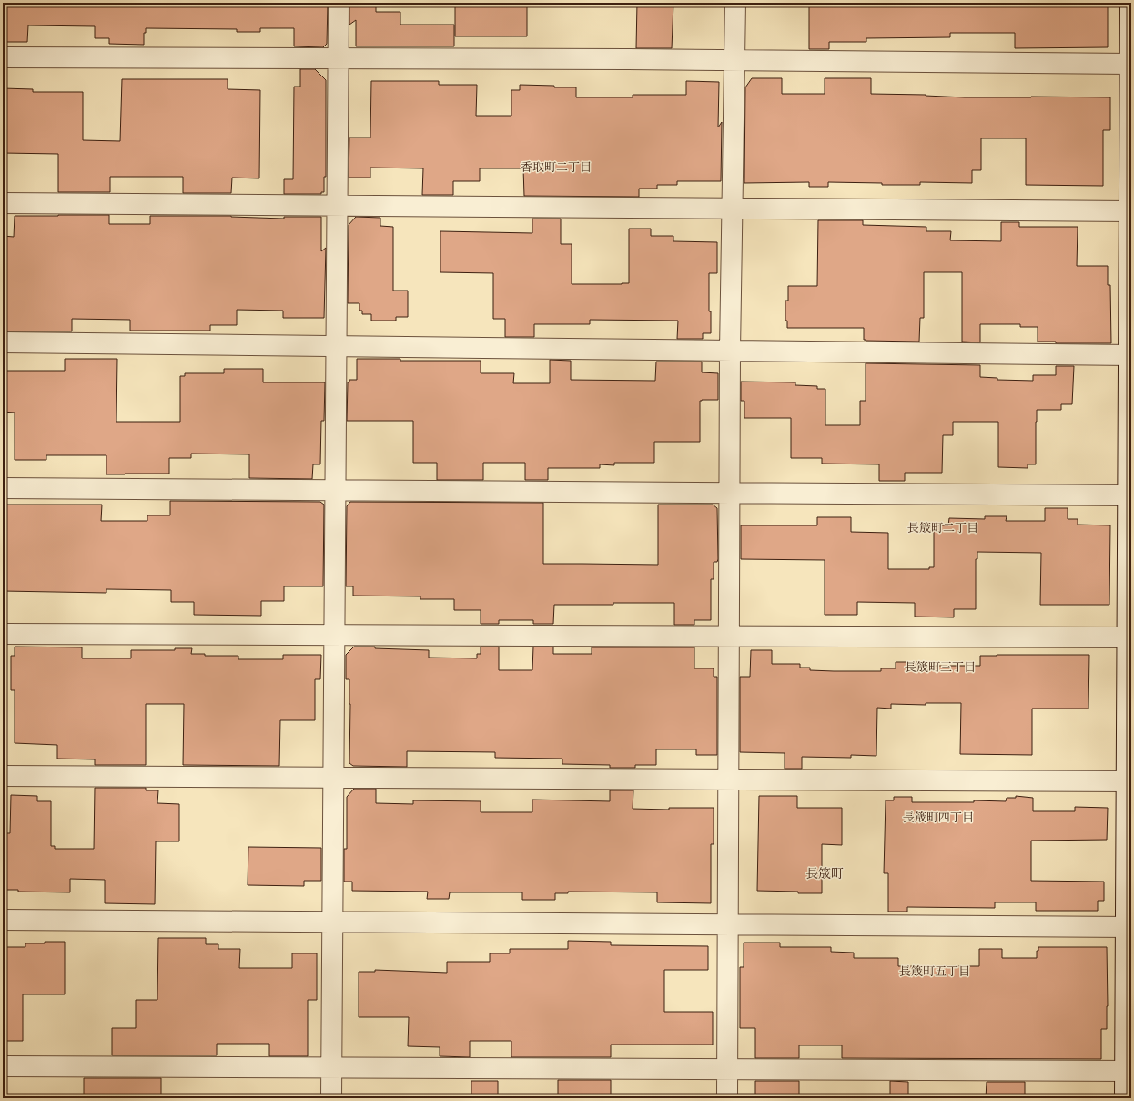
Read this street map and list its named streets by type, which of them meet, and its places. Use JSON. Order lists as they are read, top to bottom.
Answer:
{
  "districts": [
    "香取町二丁目",
    "長筬町二丁目",
    "長筬町三丁目",
    "長筬町四丁目",
    "長筬町",
    "長筬町五丁目"
  ]
}
